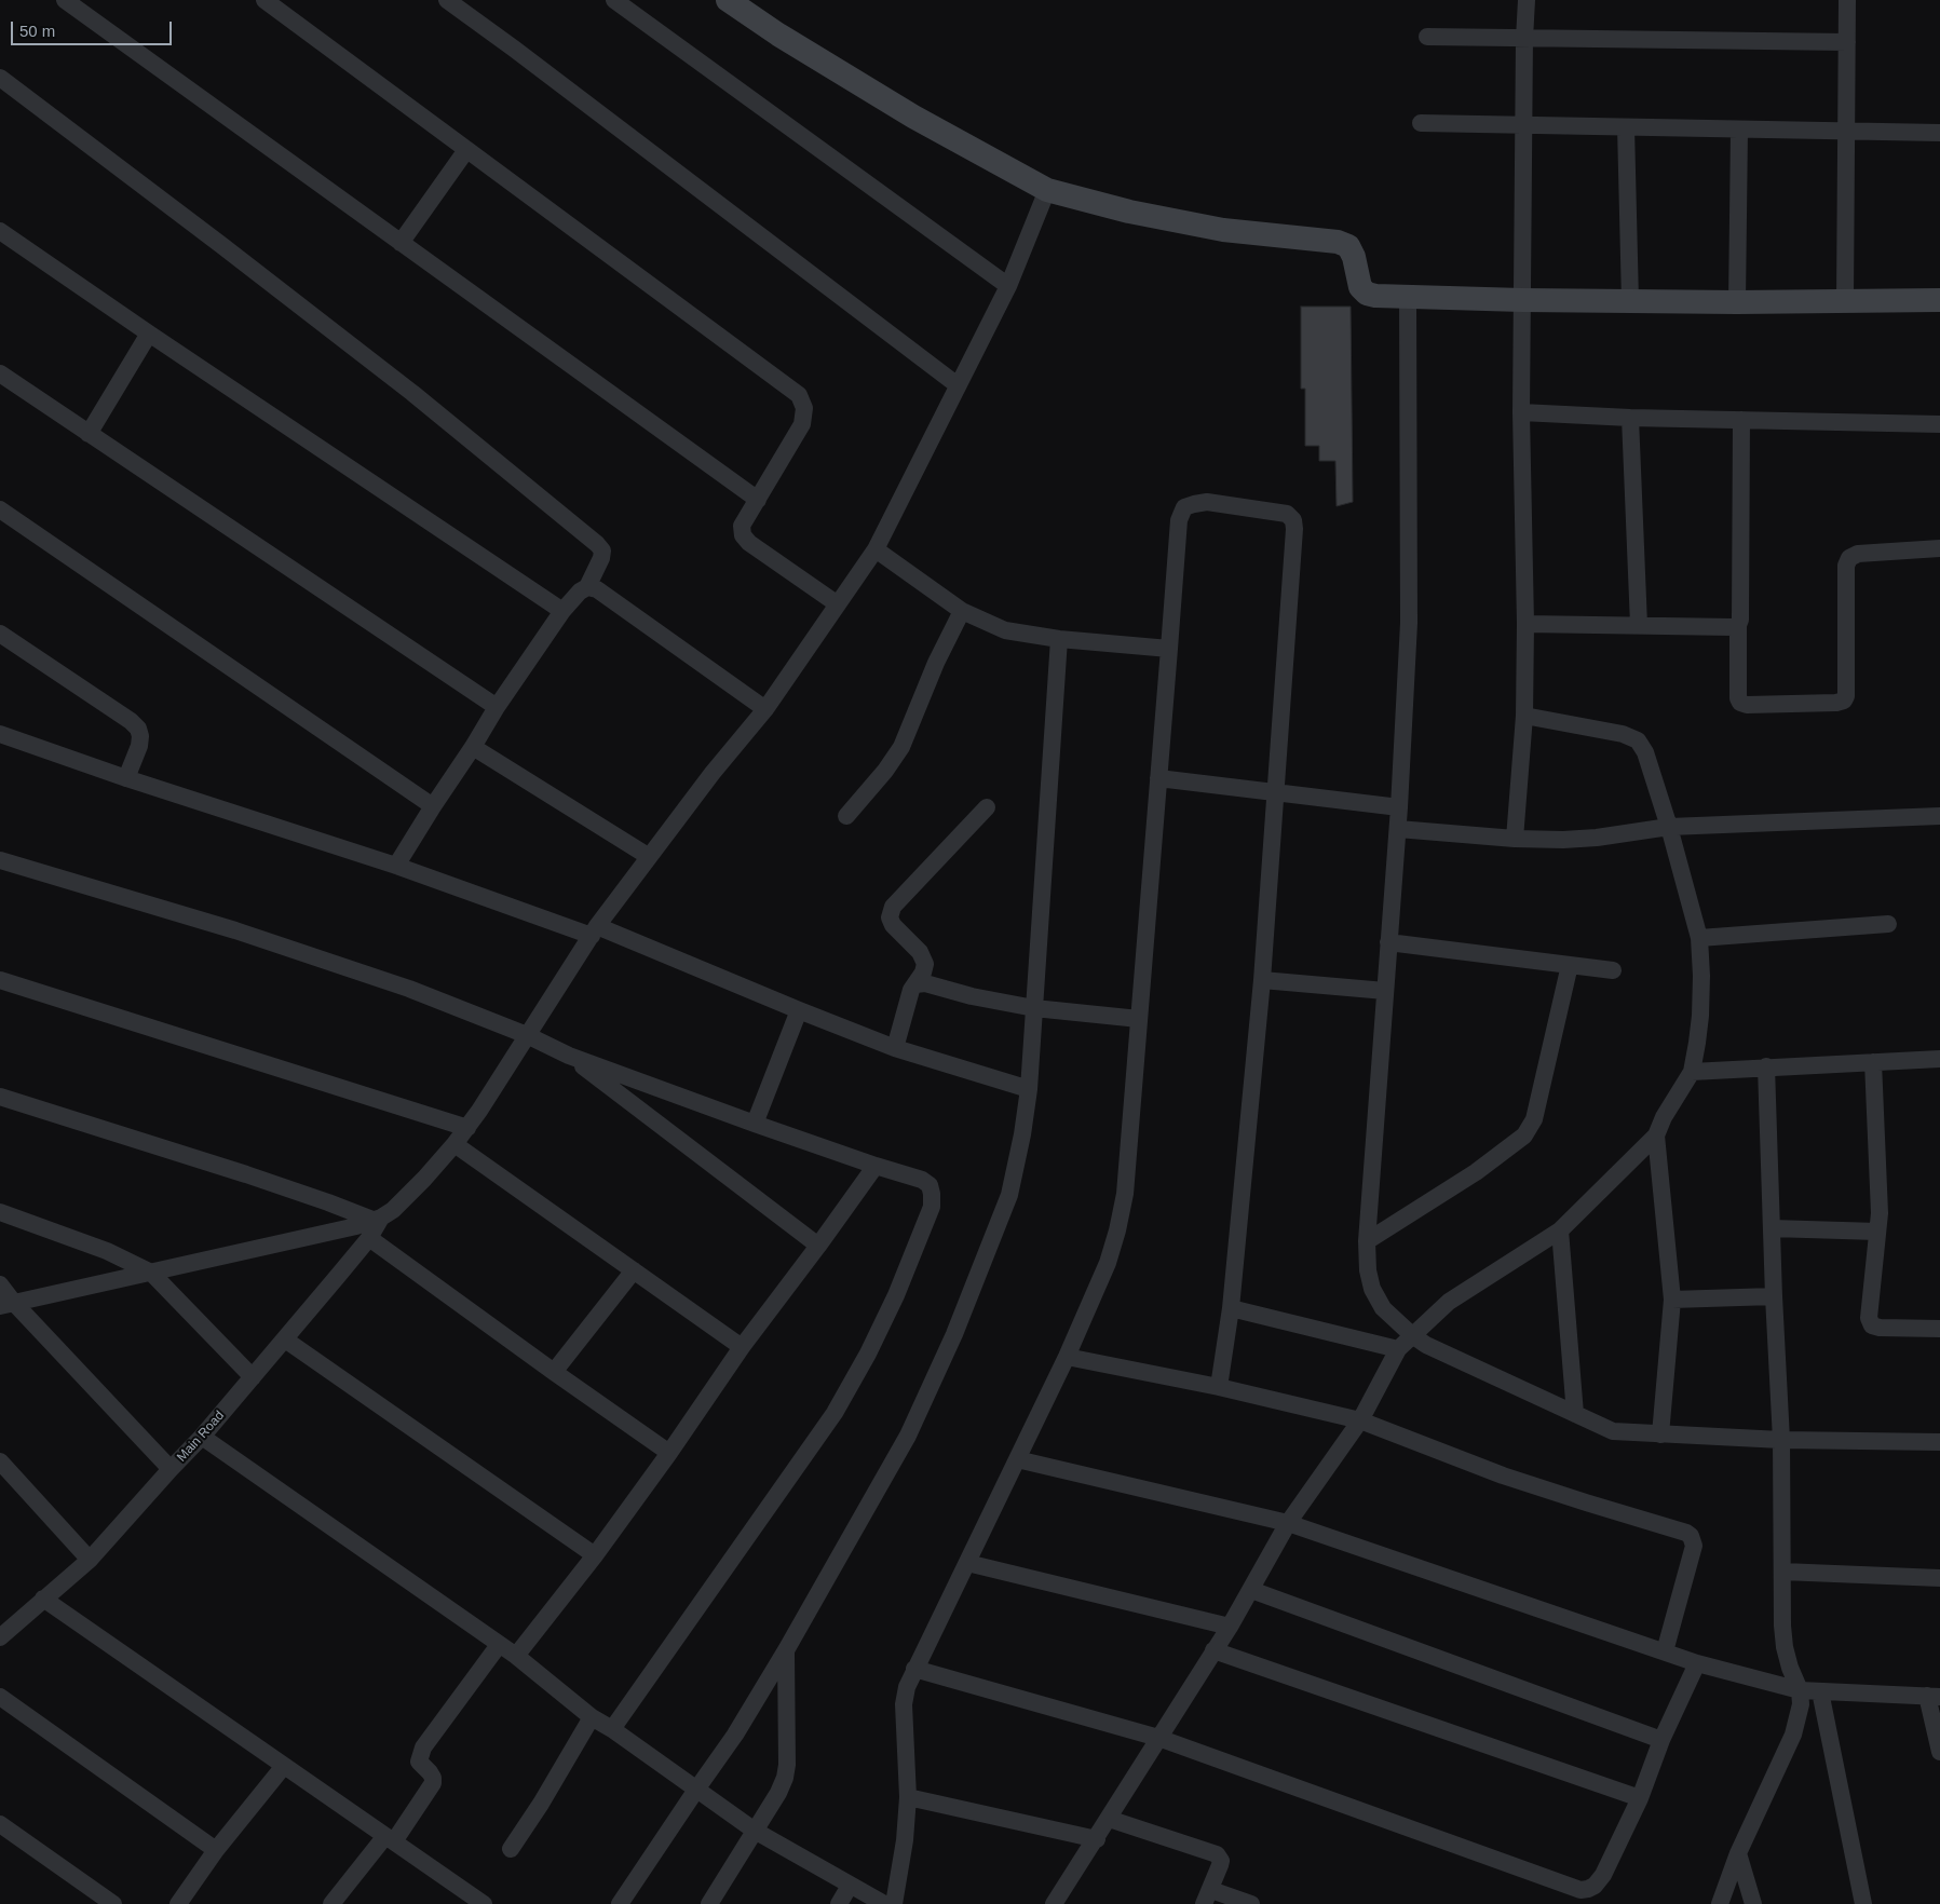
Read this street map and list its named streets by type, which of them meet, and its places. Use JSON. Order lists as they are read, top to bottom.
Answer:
{
  "streets": {
    "street": ["Main Road"]
  },
  "scale_bar": "50 m"
}
